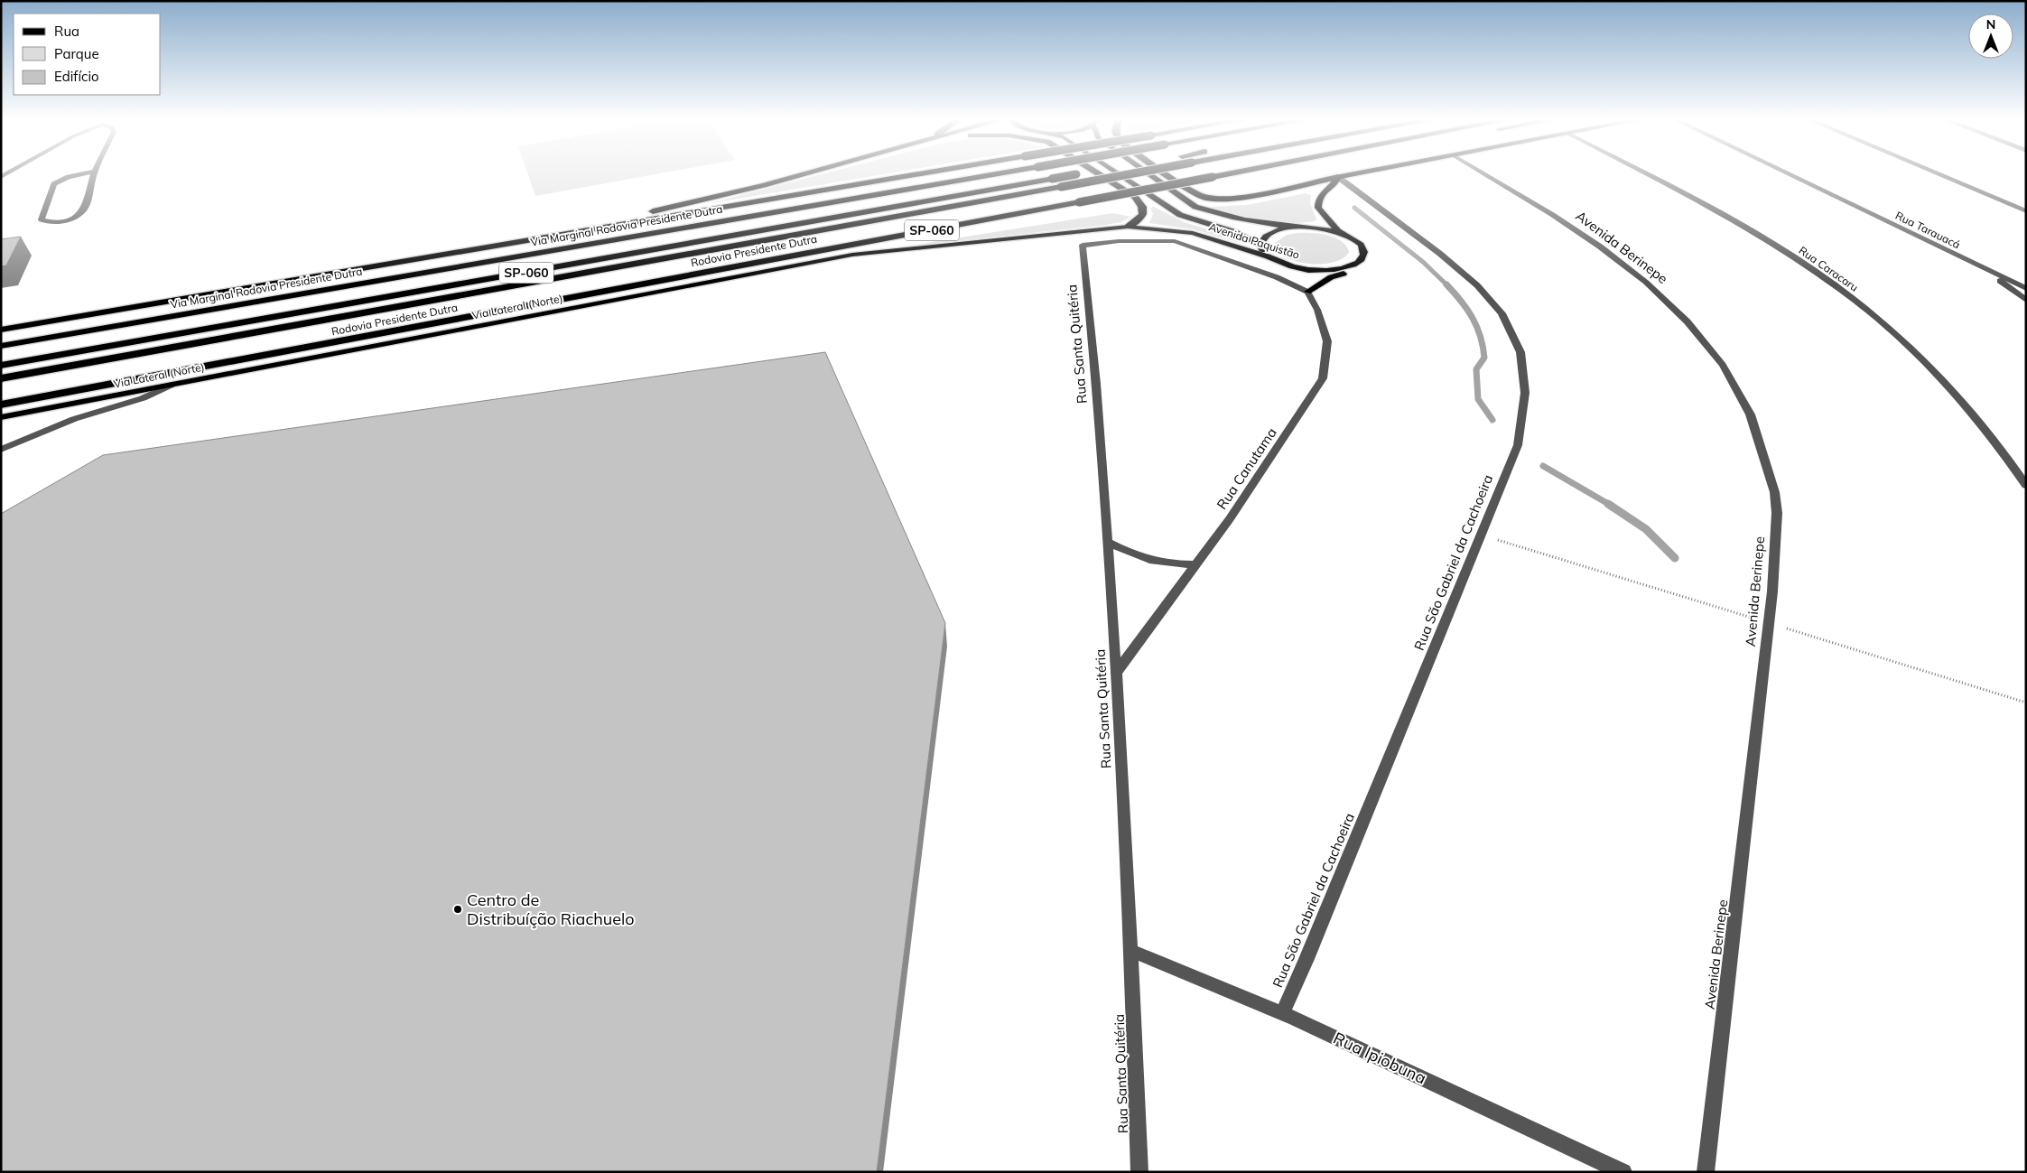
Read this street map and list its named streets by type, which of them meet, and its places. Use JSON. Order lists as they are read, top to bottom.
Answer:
{
  "streets": {
    "highway": ["Via Marginal Rodovia Presidente Dutra", "SP-060", "Rodovia Presidente Dutra"],
    "main road": ["Avenida Paquistão", "Via Lateral (Norte)"],
    "street": [
      "Rua Tarauacá",
      "Avenida Berinepe",
      "Rua Caracaru",
      "Rua Santa Quitéria",
      "Rua Canutama",
      "Rua São Gabriel da Cachoeira",
      "Rua Ipiobuna"
    ]
  },
  "crossings": [
    ["Avenida Paquistão", "Via Lateral (Norte)"],
    ["Rua Santa Quitéria", "Rua Canutama"],
    ["Rua Santa Quitéria", "Rua Ipiobuna"],
    ["Rua São Gabriel da Cachoeira", "Rua Ipiobuna"]
  ],
  "places": ["Centro de Distribuíção Riachuelo"],
  "legend": ["Rua", "Parque", "Edifício"],
  "north": "top"
}
